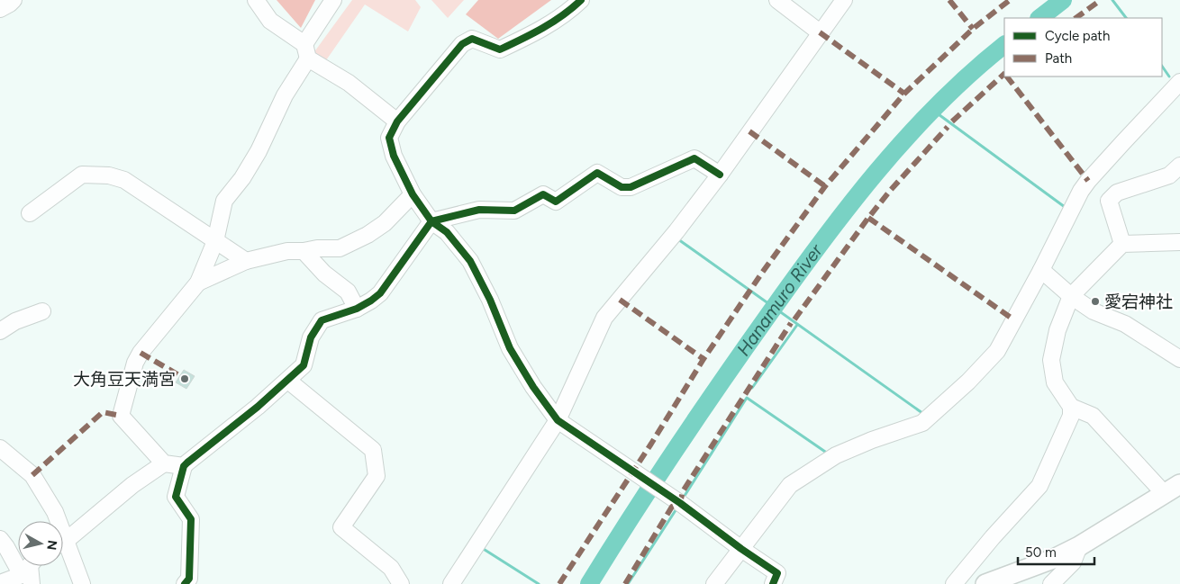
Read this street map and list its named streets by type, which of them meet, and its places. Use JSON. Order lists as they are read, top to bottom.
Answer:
{
  "water": ["Hanamuro River"],
  "places": ["愛宕神社", "大角豆天満宮"],
  "legend": ["Cycle path", "Path"],
  "scale_bar": "50 m",
  "north": "right"
}
